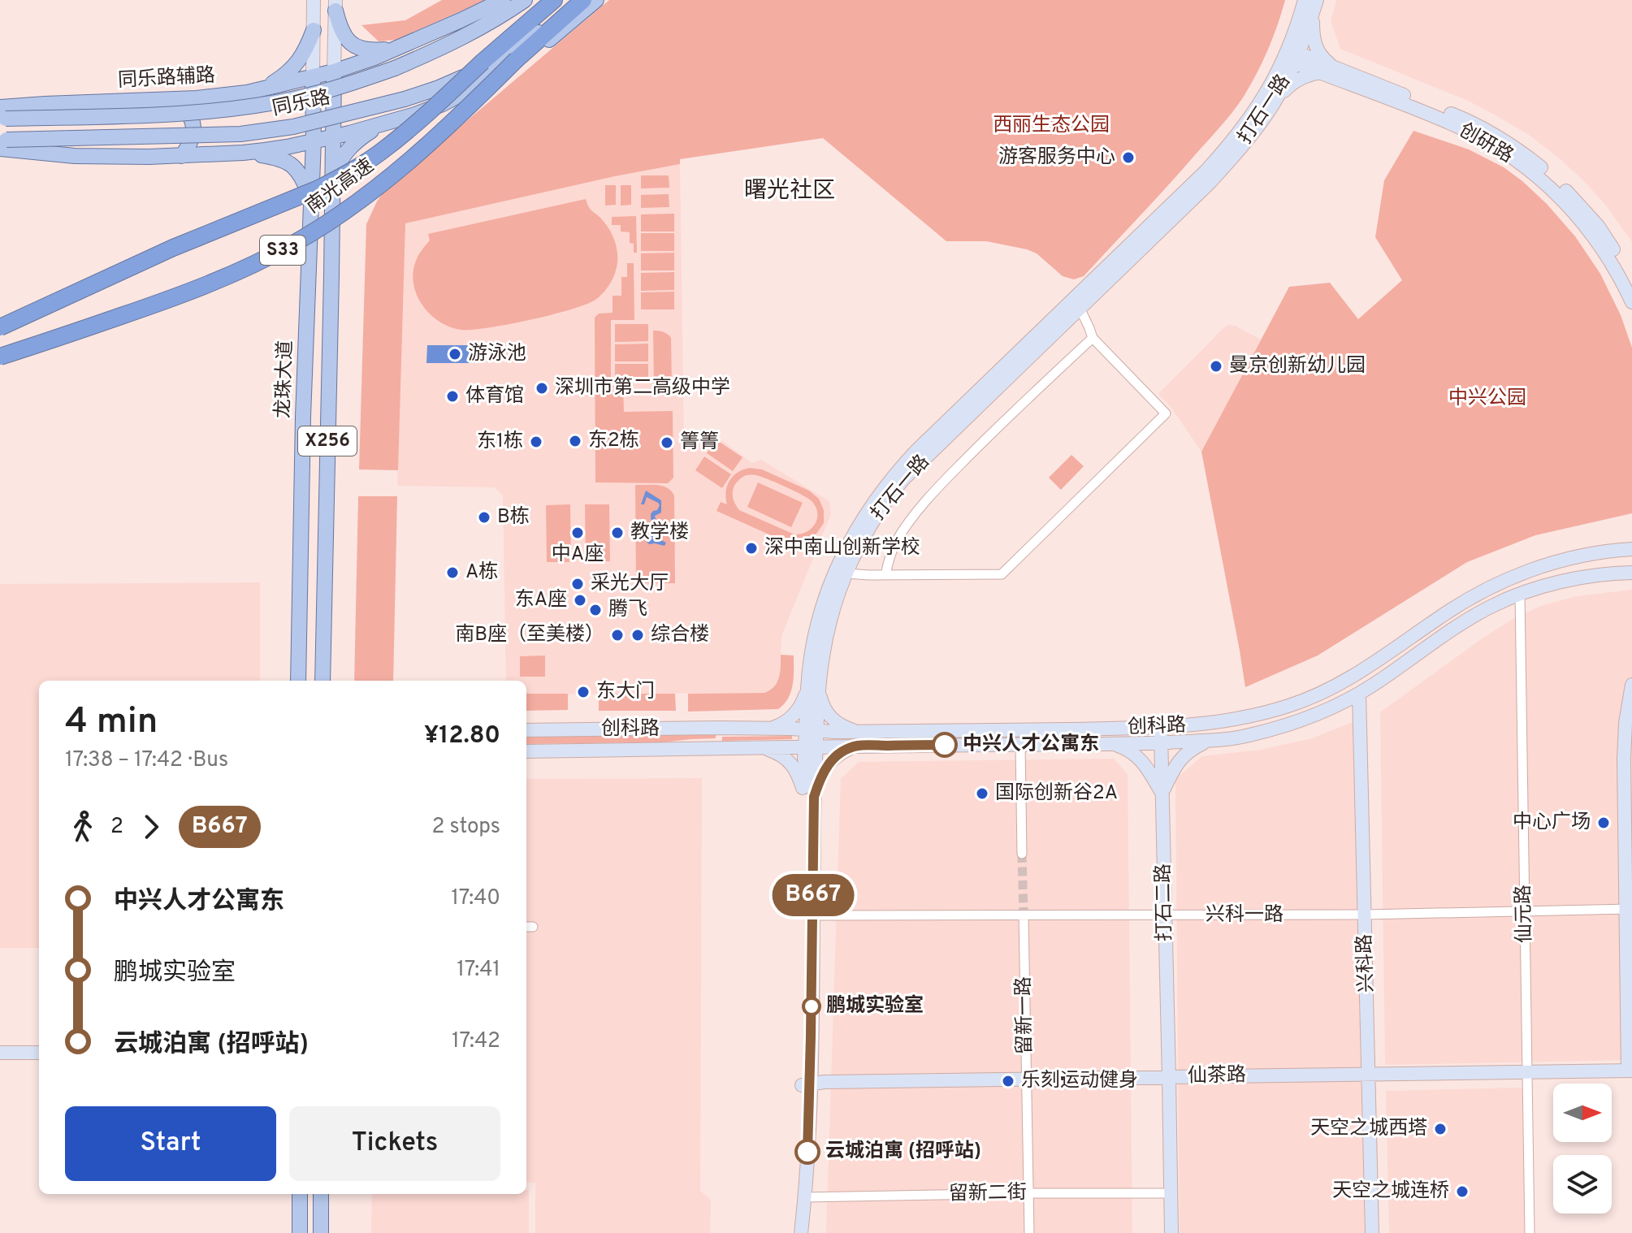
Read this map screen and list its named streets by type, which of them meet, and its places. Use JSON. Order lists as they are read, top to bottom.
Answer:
{
  "streets": {
    "highway": ["南光高速", "S33"],
    "main road": [
      "同乐路辅路",
      "同乐路",
      "打石一路",
      "创研路",
      "龙珠大道",
      "X256",
      "创科路",
      "打石二路",
      "兴科路",
      "仙茶路"
    ],
    "street": [
      "仙元路",
      "兴科一路",
      "留新一路",
      "留新二街"
    ]
  },
  "crossings": [
    ["同乐路辅路", "同乐路"],
    ["同乐路辅路", "龙珠大道"],
    ["同乐路辅路", "X256"],
    ["同乐路", "南光高速"],
    ["同乐路", "X256"],
    ["打石一路", "创研路"],
    ["打石一路", "创科路"],
    ["打石一路", "兴科一路"],
    ["打石一路", "仙茶路"],
    ["打石一路", "留新二街"],
    ["龙珠大道", "X256"],
    ["创科路", "打石二路"],
    ["创科路", "仙元路"],
    ["创科路", "兴科路"],
    ["打石二路", "兴科一路"],
    ["打石二路", "仙茶路"],
    ["打石二路", "留新二街"],
    ["仙元路", "兴科一路"],
    ["仙元路", "仙茶路"],
    ["兴科一路", "兴科路"],
    ["兴科一路", "留新一路"],
    ["兴科路", "仙茶路"],
    ["留新一路", "仙茶路"],
    ["留新一路", "留新二街"]
  ],
  "districts": ["曙光社区"],
  "parks": ["西丽生态公园", "中兴公园"],
  "places": [
    "游客服务中心",
    "游泳池",
    "曼京创新幼儿园",
    "深圳市第二高级中学",
    "体育馆",
    "东2栋",
    "东1栋",
    "箐箐",
    "B栋",
    "中A座",
    "教学楼",
    "深中南山创新学校",
    "A栋",
    "采光大厅",
    "东A座",
    "腾飞",
    "南B座（至美楼）",
    "综合楼",
    "东大门",
    "中兴人才公寓东",
    "国际创新谷2A",
    "中心广场",
    "鹏城实验室",
    "乐刻·运动健身",
    "天空之城西塔",
    "云城泊寓 (招呼站)",
    "天空之城连桥"
  ],
  "lines": ["bus line B667"],
  "north": "right",
  "page": {
    "on_map": "B667",
    "heading": ["4 min", "17:38 – 17:42 · Bus", "¥12.80"],
    "legs": ["2", "B667", "2 stops"],
    "list": [
      {
        "name": "中兴人才公寓东",
        "value": "17:40"
      },
      {
        "name": "鹏城实验室",
        "value": "17:41"
      },
      {
        "name": "云城泊寓 (招呼站)",
        "value": "17:42"
      }
    ],
    "buttons": ["Start", "Tickets"]
  }
}
